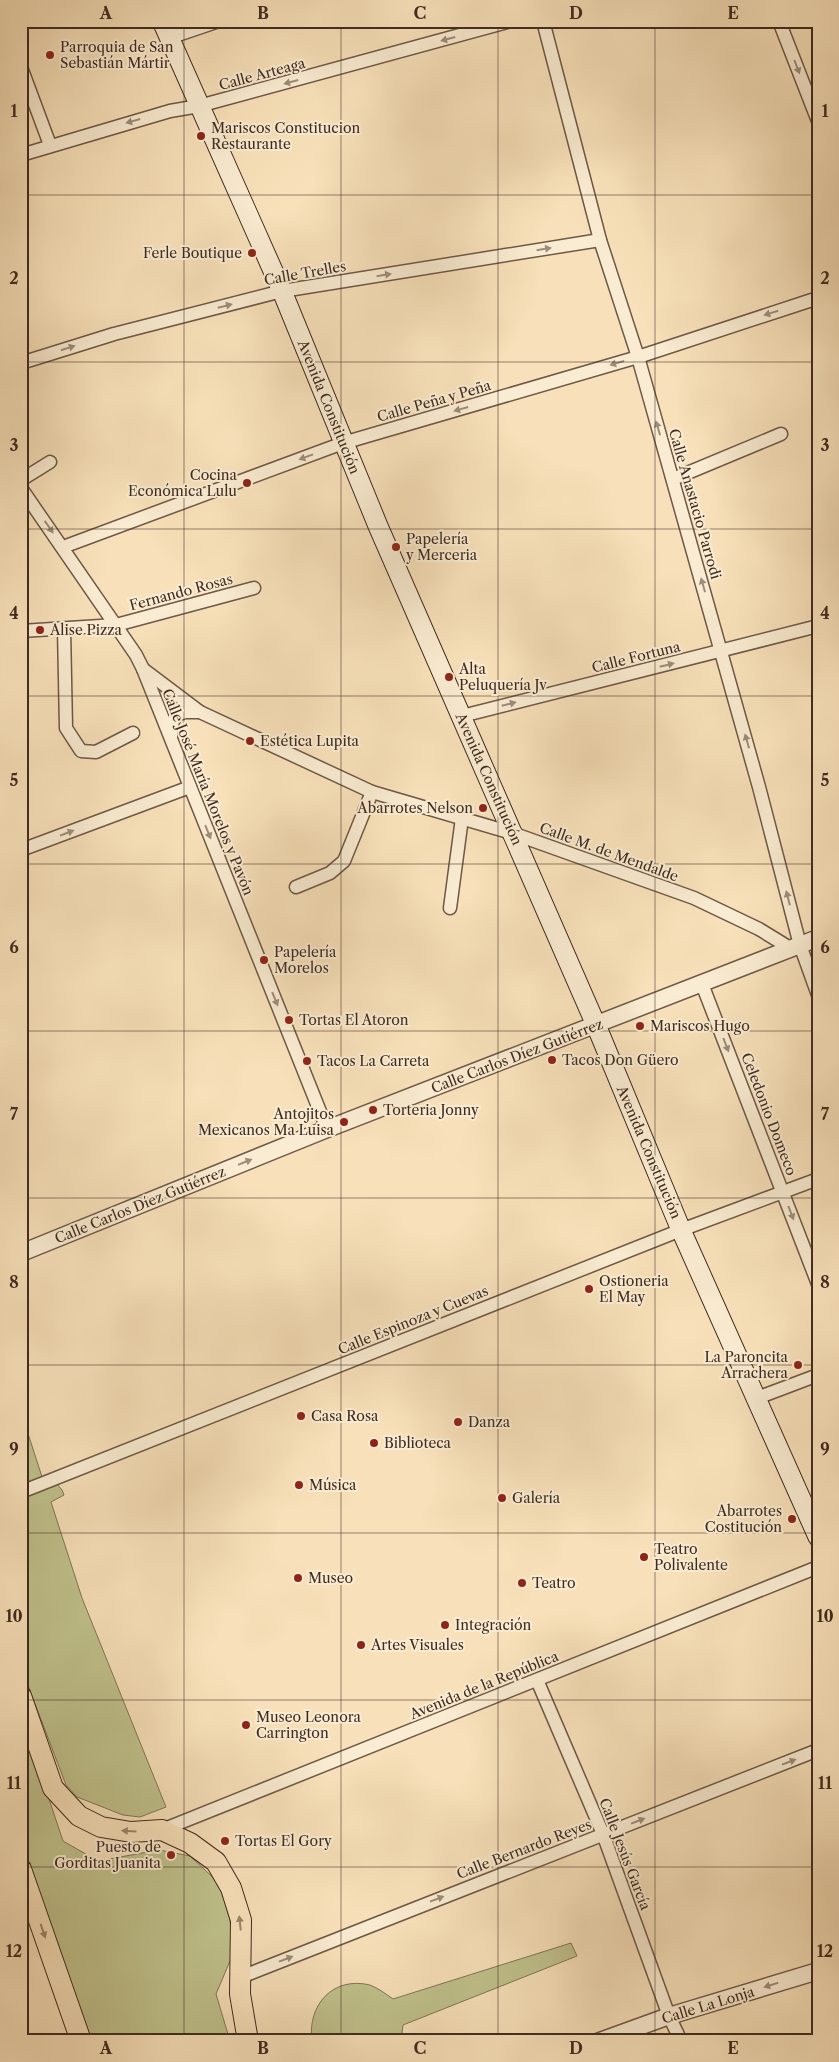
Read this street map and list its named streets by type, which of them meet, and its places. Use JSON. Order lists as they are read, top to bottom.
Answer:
{
  "streets": {
    "main road": ["Avenida Constitución"],
    "street": [
      "Calle Arteaga",
      "Calle Trelles",
      "Calle Peña y Peña",
      "Calle Anastacio Parrodi",
      "Fernando Rosas",
      "Calle Fortuna",
      "Calle José María Morelos y Pavón",
      "Calle M. de Mendalde",
      "Calle Carlos Díez Gutiérrez",
      "Celedonio Domeco",
      "Calle Espinoza y Cuevas",
      "Avenida de la República",
      "Calle Bernardo Reyes",
      "Calle Jesús García",
      "Calle La Lonja"
    ]
  },
  "crossings": [
    ["Calle Arteaga", "Avenida Constitución"],
    ["Calle Trelles", "Avenida Constitución"],
    ["Calle Trelles", "Calle Anastacio Parrodi"],
    ["Calle Peña y Peña", "Avenida Constitución"],
    ["Calle Peña y Peña", "Calle Anastacio Parrodi"],
    ["Calle Peña y Peña", "Calle José María Morelos y Pavón"],
    ["Avenida Constitución", "Calle Fortuna"],
    ["Avenida Constitución", "Calle M. de Mendalde"],
    ["Avenida Constitución", "Calle Carlos Díez Gutiérrez"],
    ["Avenida Constitución", "Calle Espinoza y Cuevas"],
    ["Calle Anastacio Parrodi", "Calle Fortuna"],
    ["Calle Anastacio Parrodi", "Calle M. de Mendalde"],
    ["Calle Anastacio Parrodi", "Calle Carlos Díez Gutiérrez"],
    ["Fernando Rosas", "Calle José María Morelos y Pavón"],
    ["Calle José María Morelos y Pavón", "Calle M. de Mendalde"],
    ["Calle José María Morelos y Pavón", "Calle Carlos Díez Gutiérrez"],
    ["Calle M. de Mendalde", "Calle Carlos Díez Gutiérrez"],
    ["Calle Carlos Díez Gutiérrez", "Celedonio Domeco"],
    ["Celedonio Domeco", "Calle Espinoza y Cuevas"],
    ["Avenida de la República", "Calle Jesús García"],
    ["Calle Bernardo Reyes", "Calle Jesús García"],
    ["Calle Jesús García", "Calle La Lonja"]
  ],
  "one_way": [
    "Calle Arteaga",
    "Calle Trelles",
    "Calle Peña y Peña",
    "Calle Anastacio Parrodi",
    "Calle Fortuna",
    "Calle José María Morelos y Pavón",
    "Calle Carlos Díez Gutiérrez",
    "Celedonio Domeco",
    "Calle Bernardo Reyes",
    "Calle La Lonja"
  ],
  "places": [
    "Parroquia de San Sebastián Mártir",
    "Mariscos Constitucion Restaurante",
    "Ferle Boutique",
    "Cocina Económica Lulu",
    "Papelería y Merceria",
    "Alise Pizza",
    "Alta Peluquería Jv",
    "Estética Lupita",
    "Abarrotes Nelson",
    "Papelería Morelos",
    "Tortas El Atoron",
    "Mariscos Hugo",
    "Tacos Don Güero",
    "Tacos La Carreta",
    "Torteria Jonny",
    "Antojitos Mexicanos Ma Luisa",
    "Ostioneria El May",
    "La Paroncita Arrachera",
    "Casa Rosa",
    "Danza",
    "Biblioteca",
    "Música",
    "Galería",
    "Abarrotes Costitución",
    "Teatro Polivalente",
    "Museo",
    "Teatro",
    "Integración",
    "Artes Visuales",
    "Museo Leonora Carrington",
    "Tortas El Gory",
    "Puesto de Gorditas Juanita"
  ],
  "grid": {
    "columns": [
      "A",
      "B",
      "C",
      "D",
      "E"
    ],
    "rows": [
      "1",
      "2",
      "3",
      "4",
      "5",
      "6",
      "7",
      "8",
      "9",
      "10",
      "11",
      "12"
    ]
  }
}
